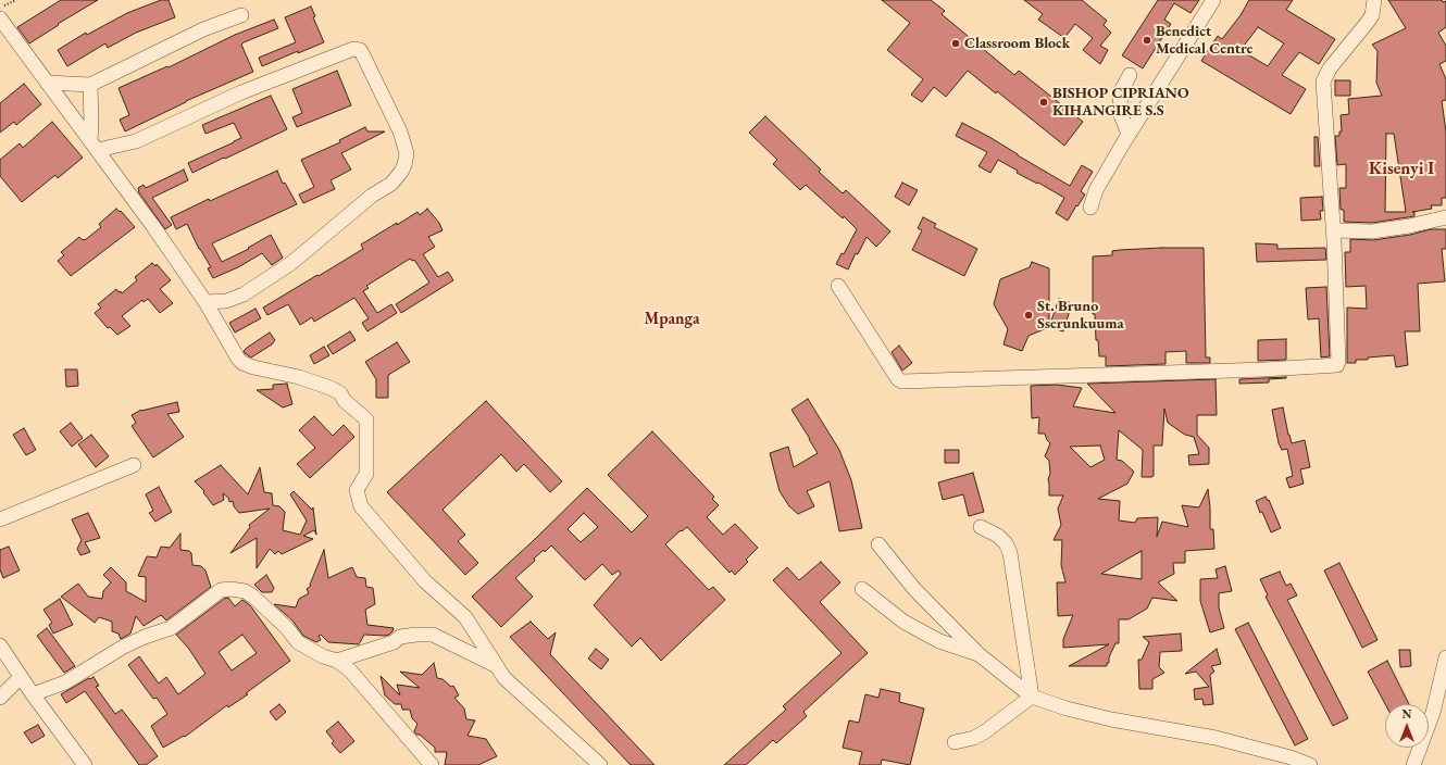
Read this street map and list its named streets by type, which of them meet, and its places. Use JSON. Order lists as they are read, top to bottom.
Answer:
{
  "districts": ["Kisenyi I", "Mpanga"],
  "places": [
    "Benedict Medical Centre",
    "Classroom Block",
    "BISHOP CIPRIANO KIHANGIRE S.S",
    "St. Bruno Sserunkuuma"
  ],
  "north": "top"
}
